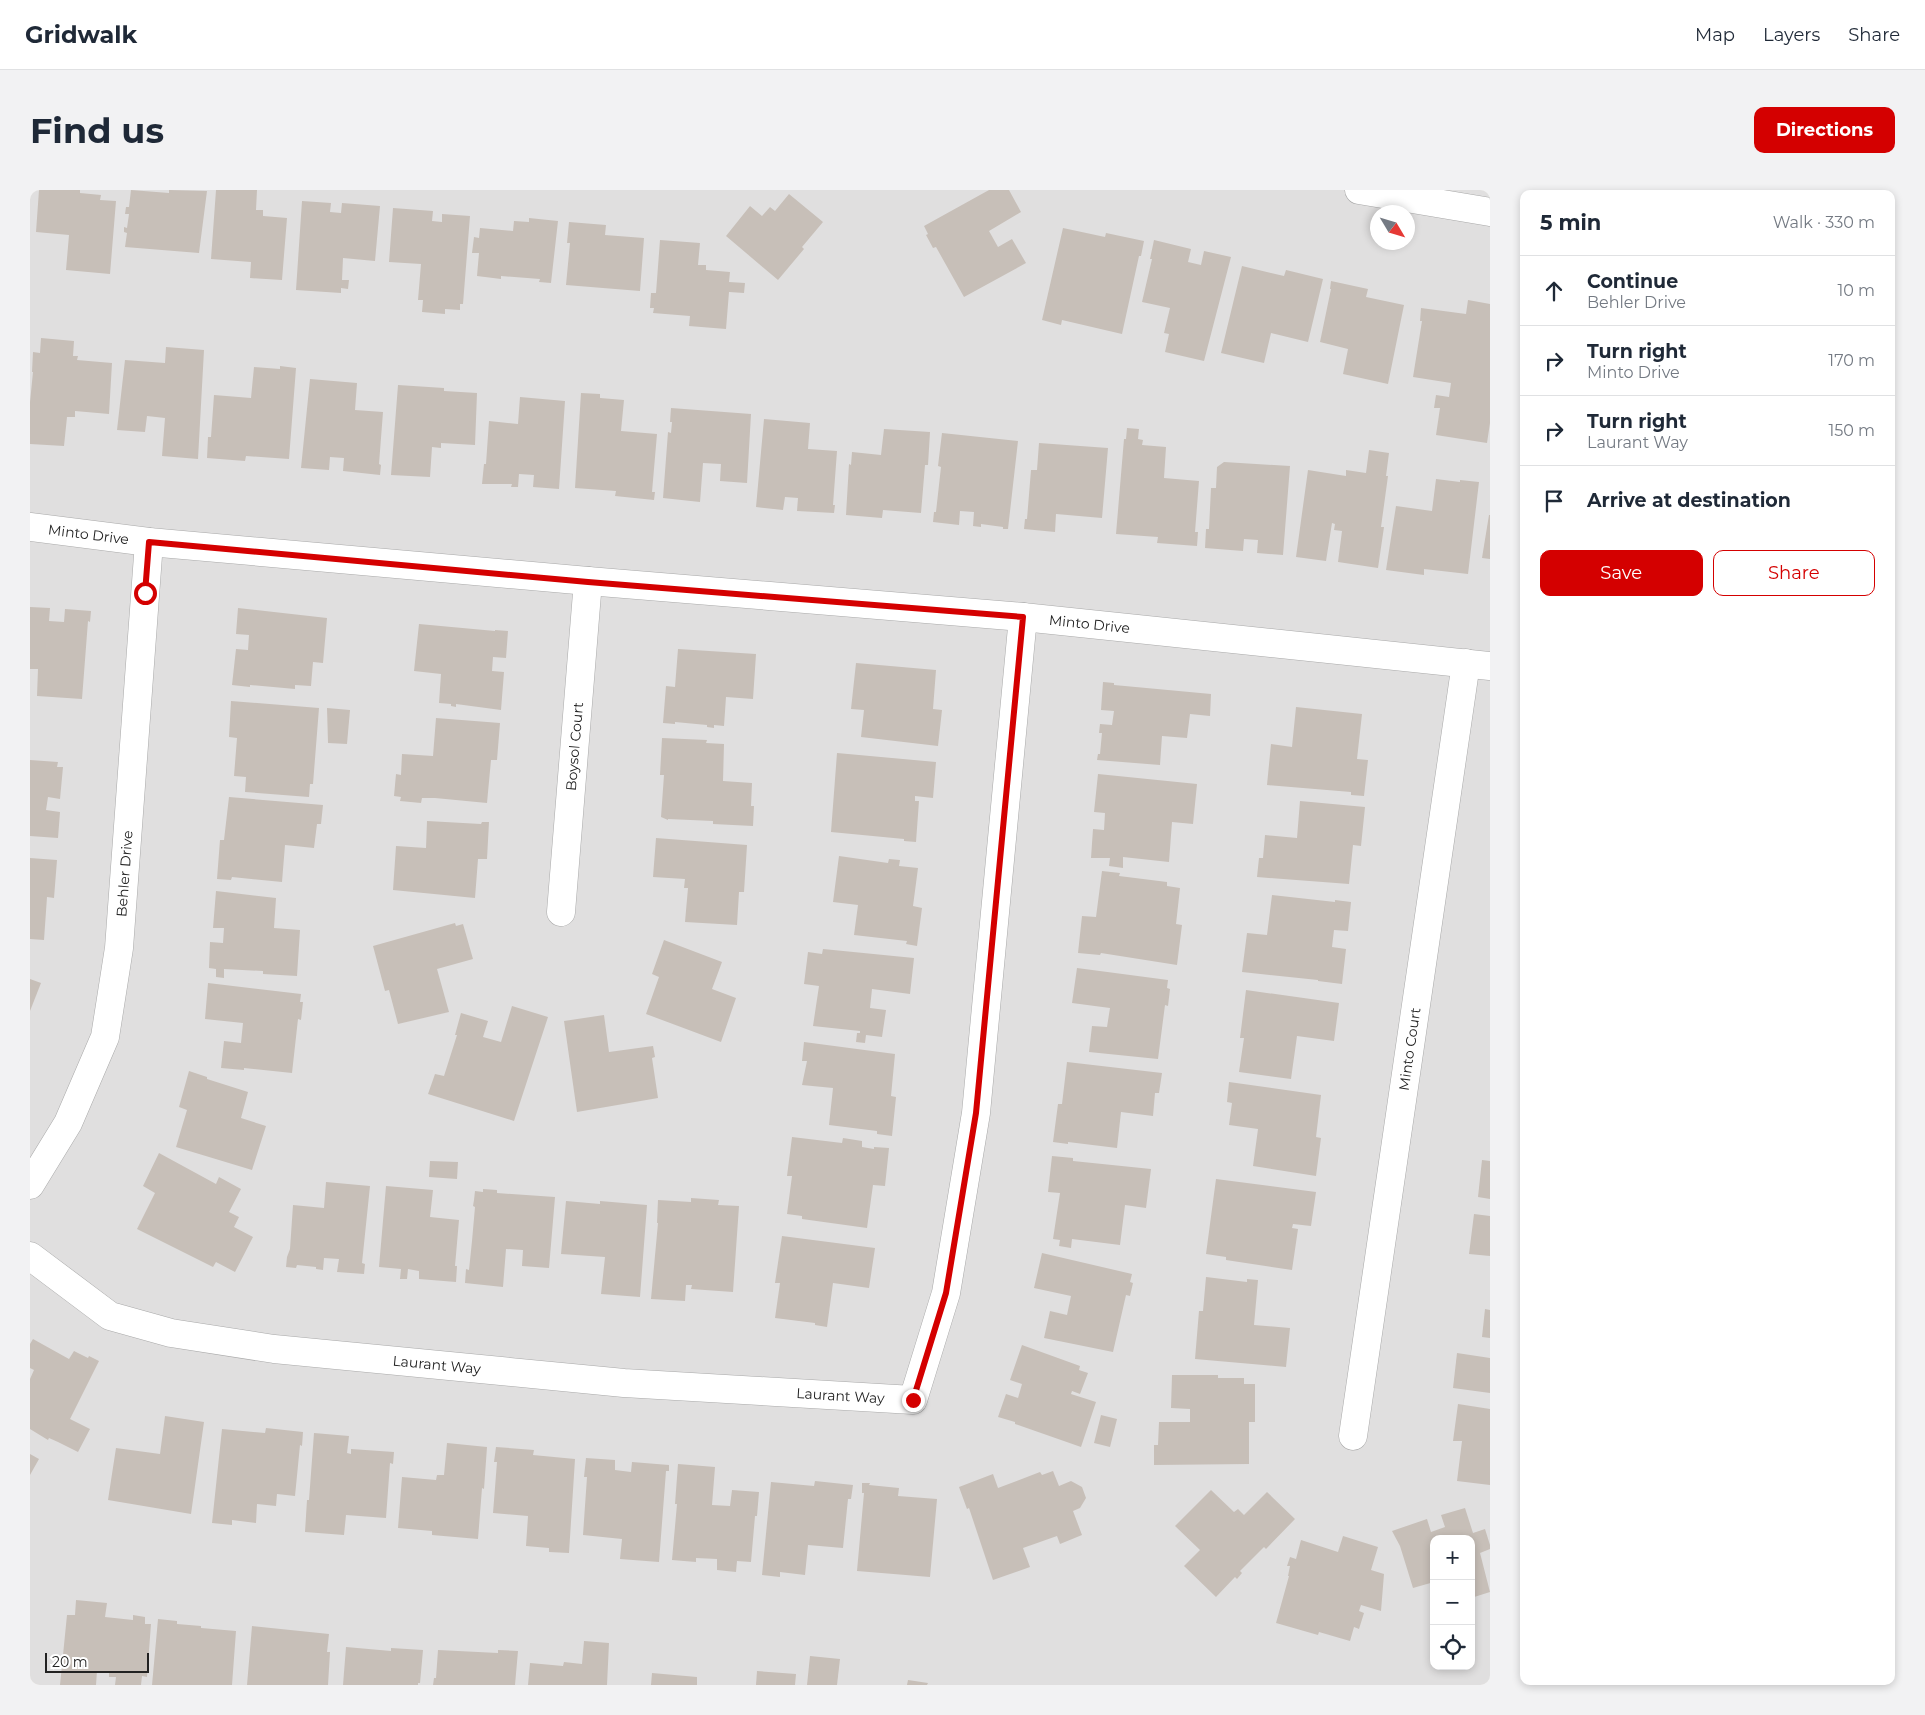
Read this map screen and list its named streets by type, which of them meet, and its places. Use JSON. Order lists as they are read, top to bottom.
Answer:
{
  "streets": {
    "street": [
      "Minto Drive",
      "Boysol Court",
      "Behler Drive",
      "Minto Court",
      "Laurant Way"
    ]
  },
  "crossings": [
    ["Minto Drive", "Boysol Court"],
    ["Minto Drive", "Behler Drive"],
    ["Minto Drive", "Minto Court"],
    ["Minto Drive", "Laurant Way"]
  ],
  "scale_bar": "20 m",
  "north": "bottom right",
  "page": {
    "header": "Gridwalk",
    "nav": ["Map", "Layers", "Share"],
    "buttons": [
      "Directions",
      ["Save", "Share"]
    ],
    "title": "Find us",
    "heading": ["5 min", "Walk · 330 m"],
    "list": [
      ["Continue", "Behler Drive", "10 m"],
      ["Turn right", "Minto Drive", "170 m"],
      ["Turn right", "Laurant Way", "150 m"],
      "Arrive at destination"
    ],
    "map_buttons": ["+", "−"],
    "scale": "20 m"
  }
}
